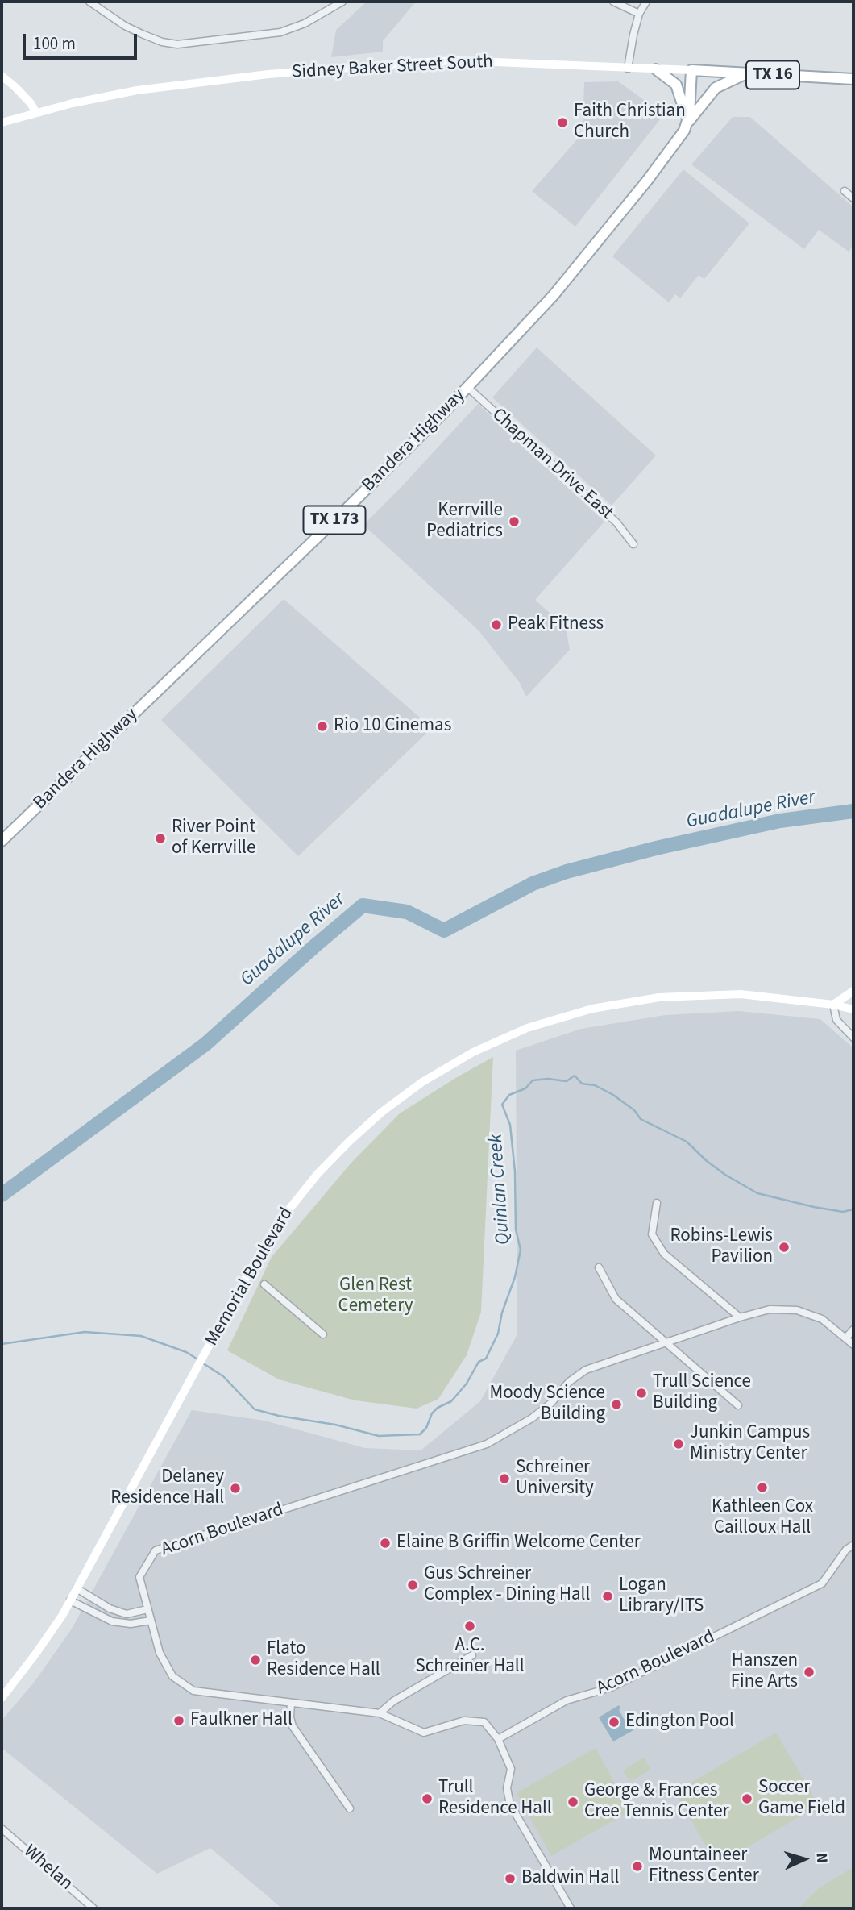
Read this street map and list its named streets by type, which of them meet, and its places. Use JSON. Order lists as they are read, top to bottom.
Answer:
{
  "streets": {
    "main road": [
      "Sidney Baker Street South",
      "TX 16",
      "Bandera Highway",
      "TX 173",
      "Memorial Boulevard"
    ],
    "street": ["Chapman Drive East", "Acorn Boulevard", "Whelan"]
  },
  "crossings": [
    ["Sidney Baker Street South", "TX 16"],
    ["Sidney Baker Street South", "Bandera Highway"],
    ["Bandera Highway", "Chapman Drive East"]
  ],
  "water": ["Guadalupe River", "Quinlan Creek"],
  "parks": ["Glen Rest Cemetery"],
  "places": [
    "Faith Christian Church",
    "Kerrville Pediatrics",
    "Peak Fitness",
    "Rio 10 Cinemas",
    "River Point of Kerrville",
    "Robins-Lewis Pavilion",
    "Trull Science Building",
    "Moody Science Building",
    "Junkin Campus Ministry Center",
    "Schreiner University",
    "Kathleen Cox Cailloux Hall",
    "Delaney Residence Hall",
    "Elaine B Griffin Welcome Center",
    "Gus Schreiner Complex - Dining Hall",
    "Logan Library/ITS",
    "A.C. Schreiner Hall",
    "Flato Residence Hall",
    "Hanszen Fine Arts",
    "Faulkner Hall",
    "Edington Pool",
    "Trull Residence Hall",
    "Soccer Game Field",
    "George & Frances Cree Tennis Center",
    "Mountaineer Fitness Center",
    "Baldwin Hall"
  ],
  "scale_bar": "100 m",
  "north": "right"
}
